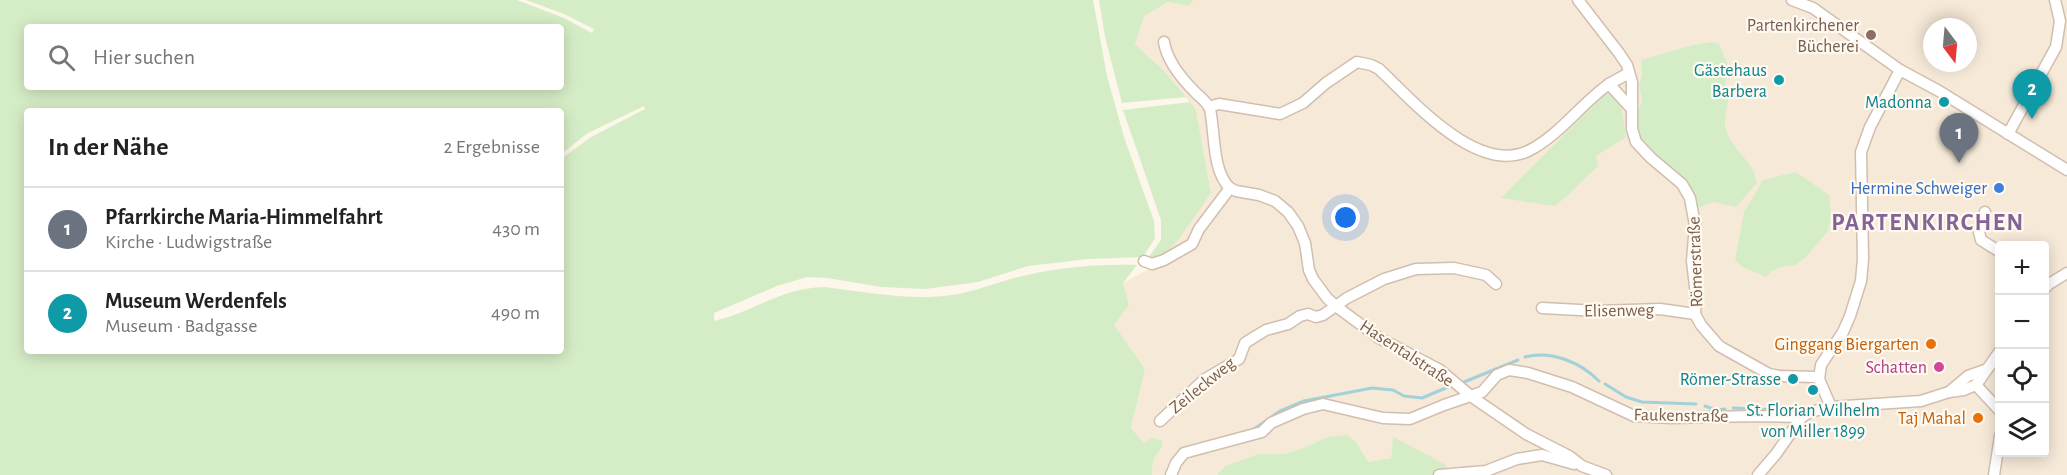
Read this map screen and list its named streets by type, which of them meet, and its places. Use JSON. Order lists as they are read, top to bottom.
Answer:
{
  "streets": {
    "street": [
      "Römerstraße",
      "Elisenweg",
      "Hasentalstraße",
      "Zeileckweg",
      "Faukenstraße"
    ]
  },
  "crossings": [
    ["Römerstraße", "Elisenweg"],
    ["Hasentalstraße", "Zeileckweg"],
    ["Hasentalstraße", "Faukenstraße"]
  ],
  "districts": ["PARTENKIRCHEN"],
  "places": [
    "Partenkirchener Bücherei",
    "Gästehaus Barbera",
    "Madonna",
    "Hermine Schweiger",
    "Ginggang Biergarten",
    "Schatten",
    "Römer-Strasse",
    "St. Florian Wilhelm von Miller 1899",
    "Taj Mahal"
  ],
  "north": "bottom",
  "page": {
    "search": "Hier suchen",
    "pins": ["2", "1"],
    "heading": ["In der Nähe", "2 Ergebnisse"],
    "list": [
      {
        "mark": "1",
        "name": "Pfarrkirche Maria-Himmelfahrt",
        "note": "Kirche · Ludwigstraße",
        "value": "430 m"
      },
      {
        "mark": "2",
        "name": "Museum Werdenfels",
        "note": "Museum · Badgasse",
        "value": "490 m"
      }
    ],
    "map_buttons": ["+", "−"]
  }
}
